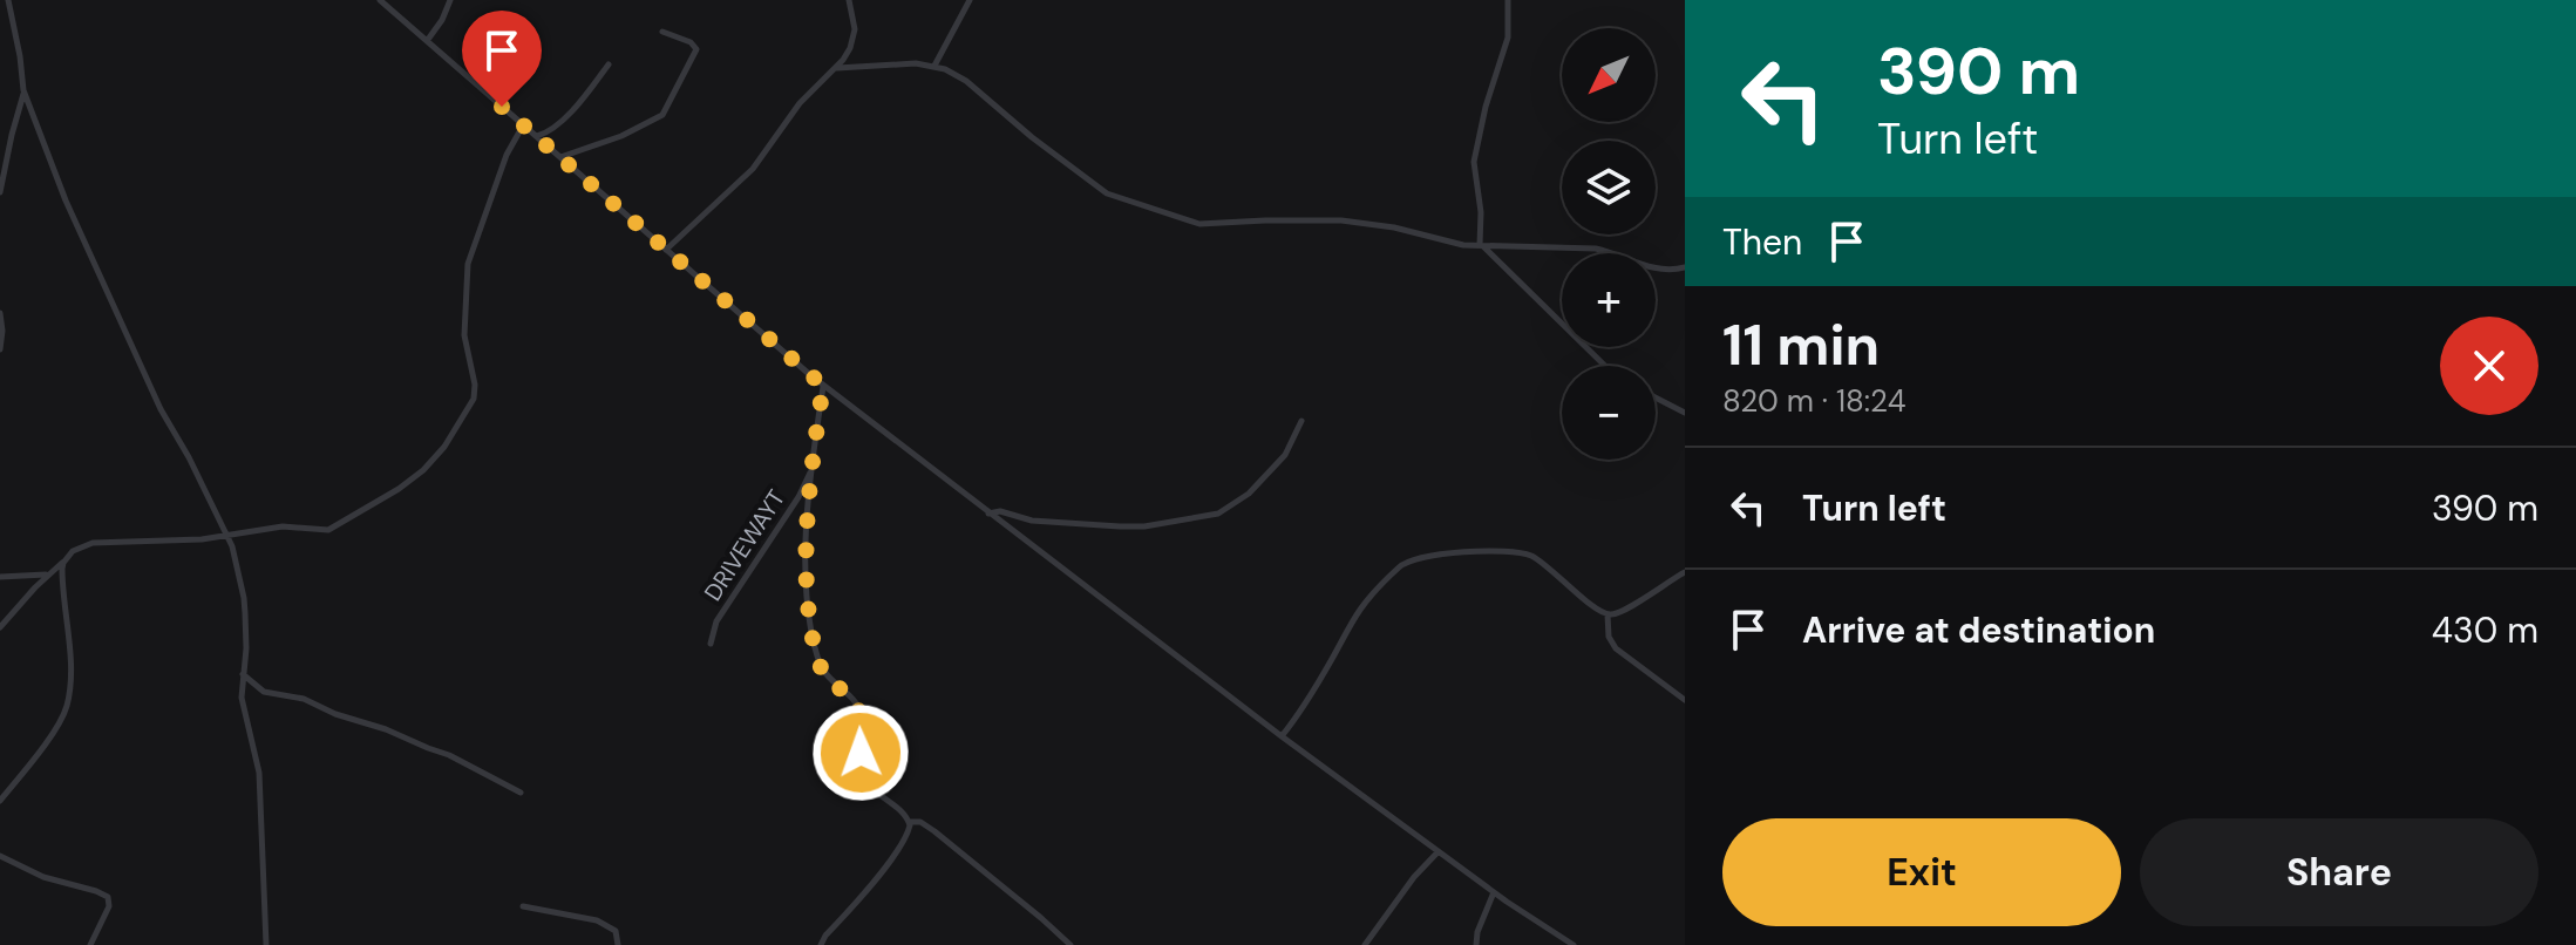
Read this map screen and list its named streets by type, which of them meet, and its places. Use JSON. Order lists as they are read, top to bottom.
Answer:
{
  "streets": {
    "street": ["DRIVEWAYT"]
  },
  "north": "bottom left",
  "page": {
    "turn": ["390 m", "Turn left"],
    "map_buttons": ["+", "−"],
    "then": "Then",
    "heading": ["11 min", "820 m · 18:24"],
    "list": [
      {
        "name": "Turn left",
        "value": "390 m"
      },
      {
        "name": "Arrive at destination",
        "value": "430 m"
      }
    ],
    "buttons": ["Exit", "Share"]
  }
}
